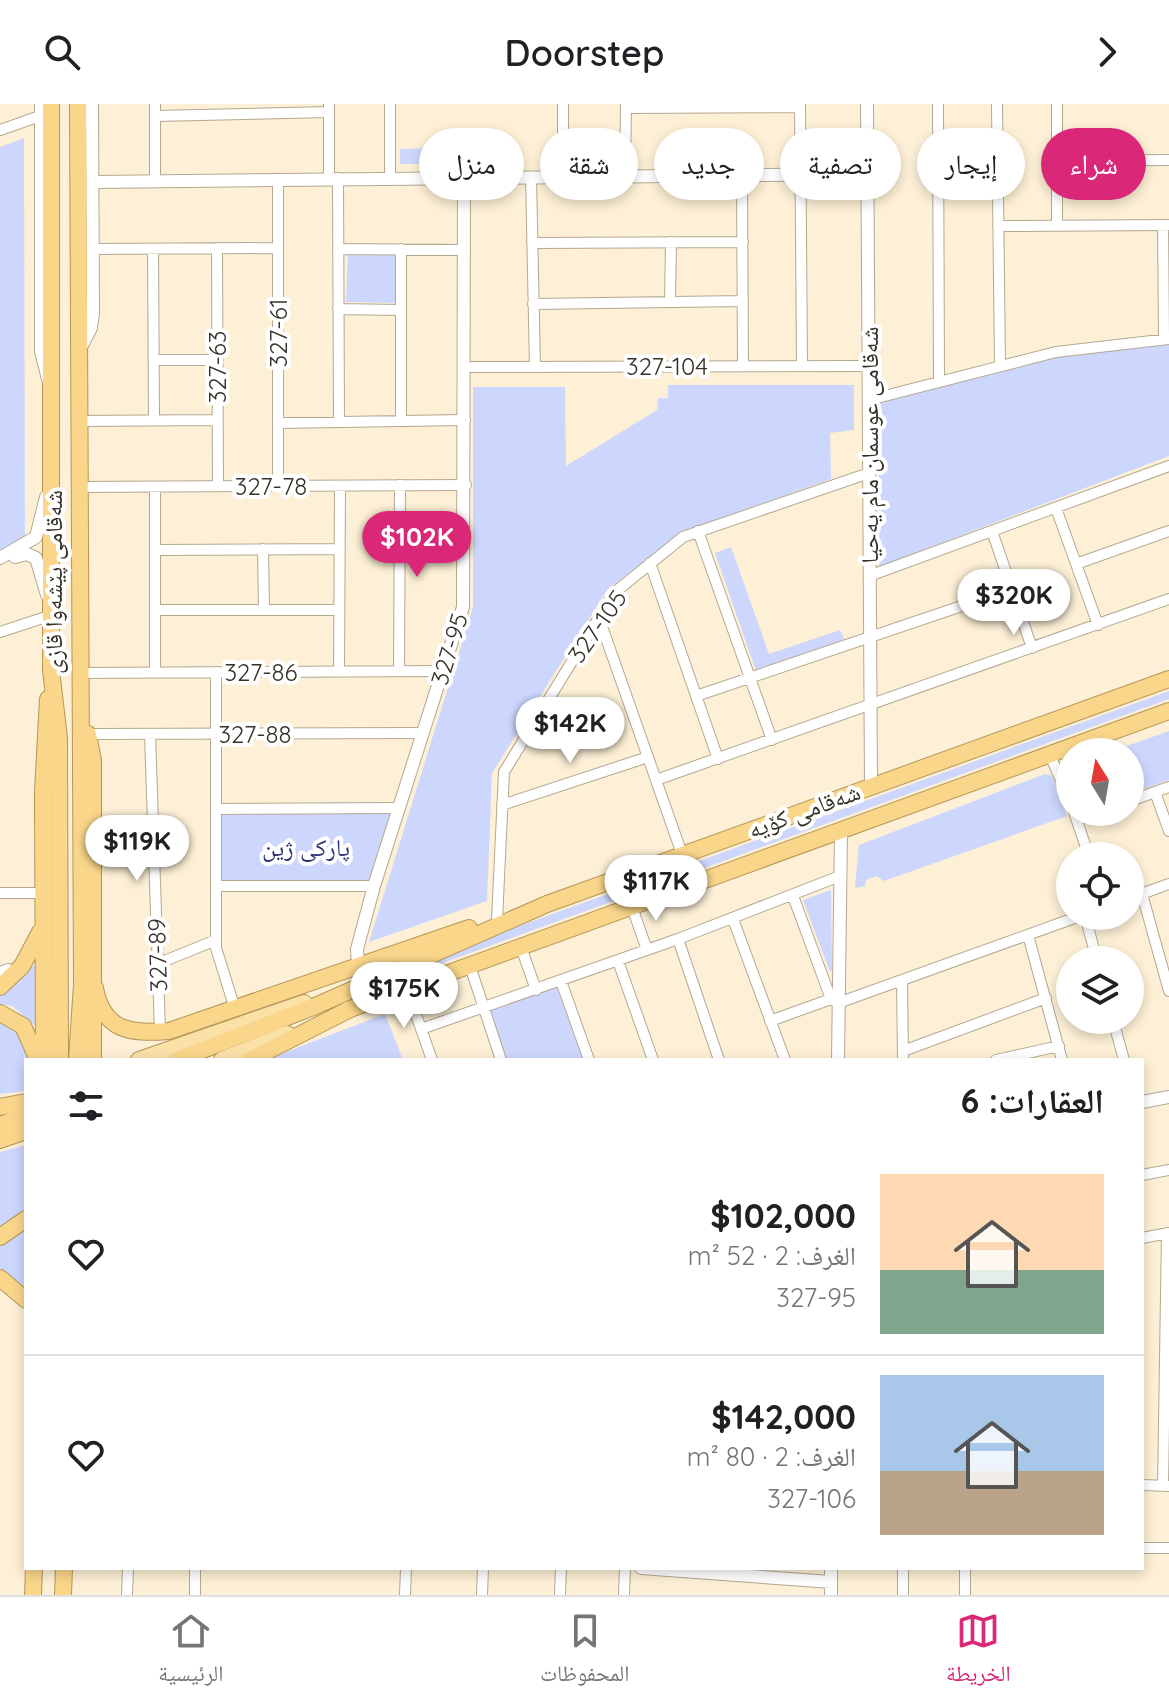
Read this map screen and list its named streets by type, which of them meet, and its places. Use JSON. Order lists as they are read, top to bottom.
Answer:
{
  "streets": {
    "highway": ["شەقامی پێشەوا قازی", "شەقامی کۆیە"],
    "street": [
      "327-61",
      "327-104",
      "327-63",
      "شەقامی عوسمان مام یەحیا",
      "327-78",
      "327-105",
      "327-95",
      "327-86",
      "327-88",
      "327-89"
    ]
  },
  "crossings": [
    ["327-61", "327-78"],
    ["327-104", "شەقامی عوسمان مام یەحیا"],
    ["327-104", "327-95"],
    ["327-63", "327-78"],
    ["شەقامی عوسمان مام یەحیا", "327-105"],
    ["شەقامی عوسمان مام یەحیا", "شەقامی کۆیە"],
    ["327-78", "شەقامی پێشەوا قازی"],
    ["327-78", "327-95"],
    ["شەقامی پێشەوا قازی", "327-86"],
    ["327-95", "327-86"],
    ["327-95", "327-88"],
    ["327-88", "327-89"]
  ],
  "parks": ["پارکی ژین"],
  "north": "top",
  "page": {
    "header": "Doorstep",
    "chip": [
      "شراء",
      "إيجار",
      "تصفية",
      "جديد",
      "شقة",
      "منزل"
    ],
    "price": [
      "$102K",
      "$320K",
      "$142K",
      "$119K",
      "$117K",
      "$175K"
    ],
    "heading": "العقارات: 6",
    "list": [
      {
        "name": "$102,000",
        "note": "الغرف: 2 · 52 m² · 327-95"
      },
      {
        "name": "$142,000",
        "note": "الغرف: 2 · 80 m² · 327-106"
      }
    ],
    "tabs": ["الخريطة", "المحفوظات", "الرئيسية"]
  }
}
